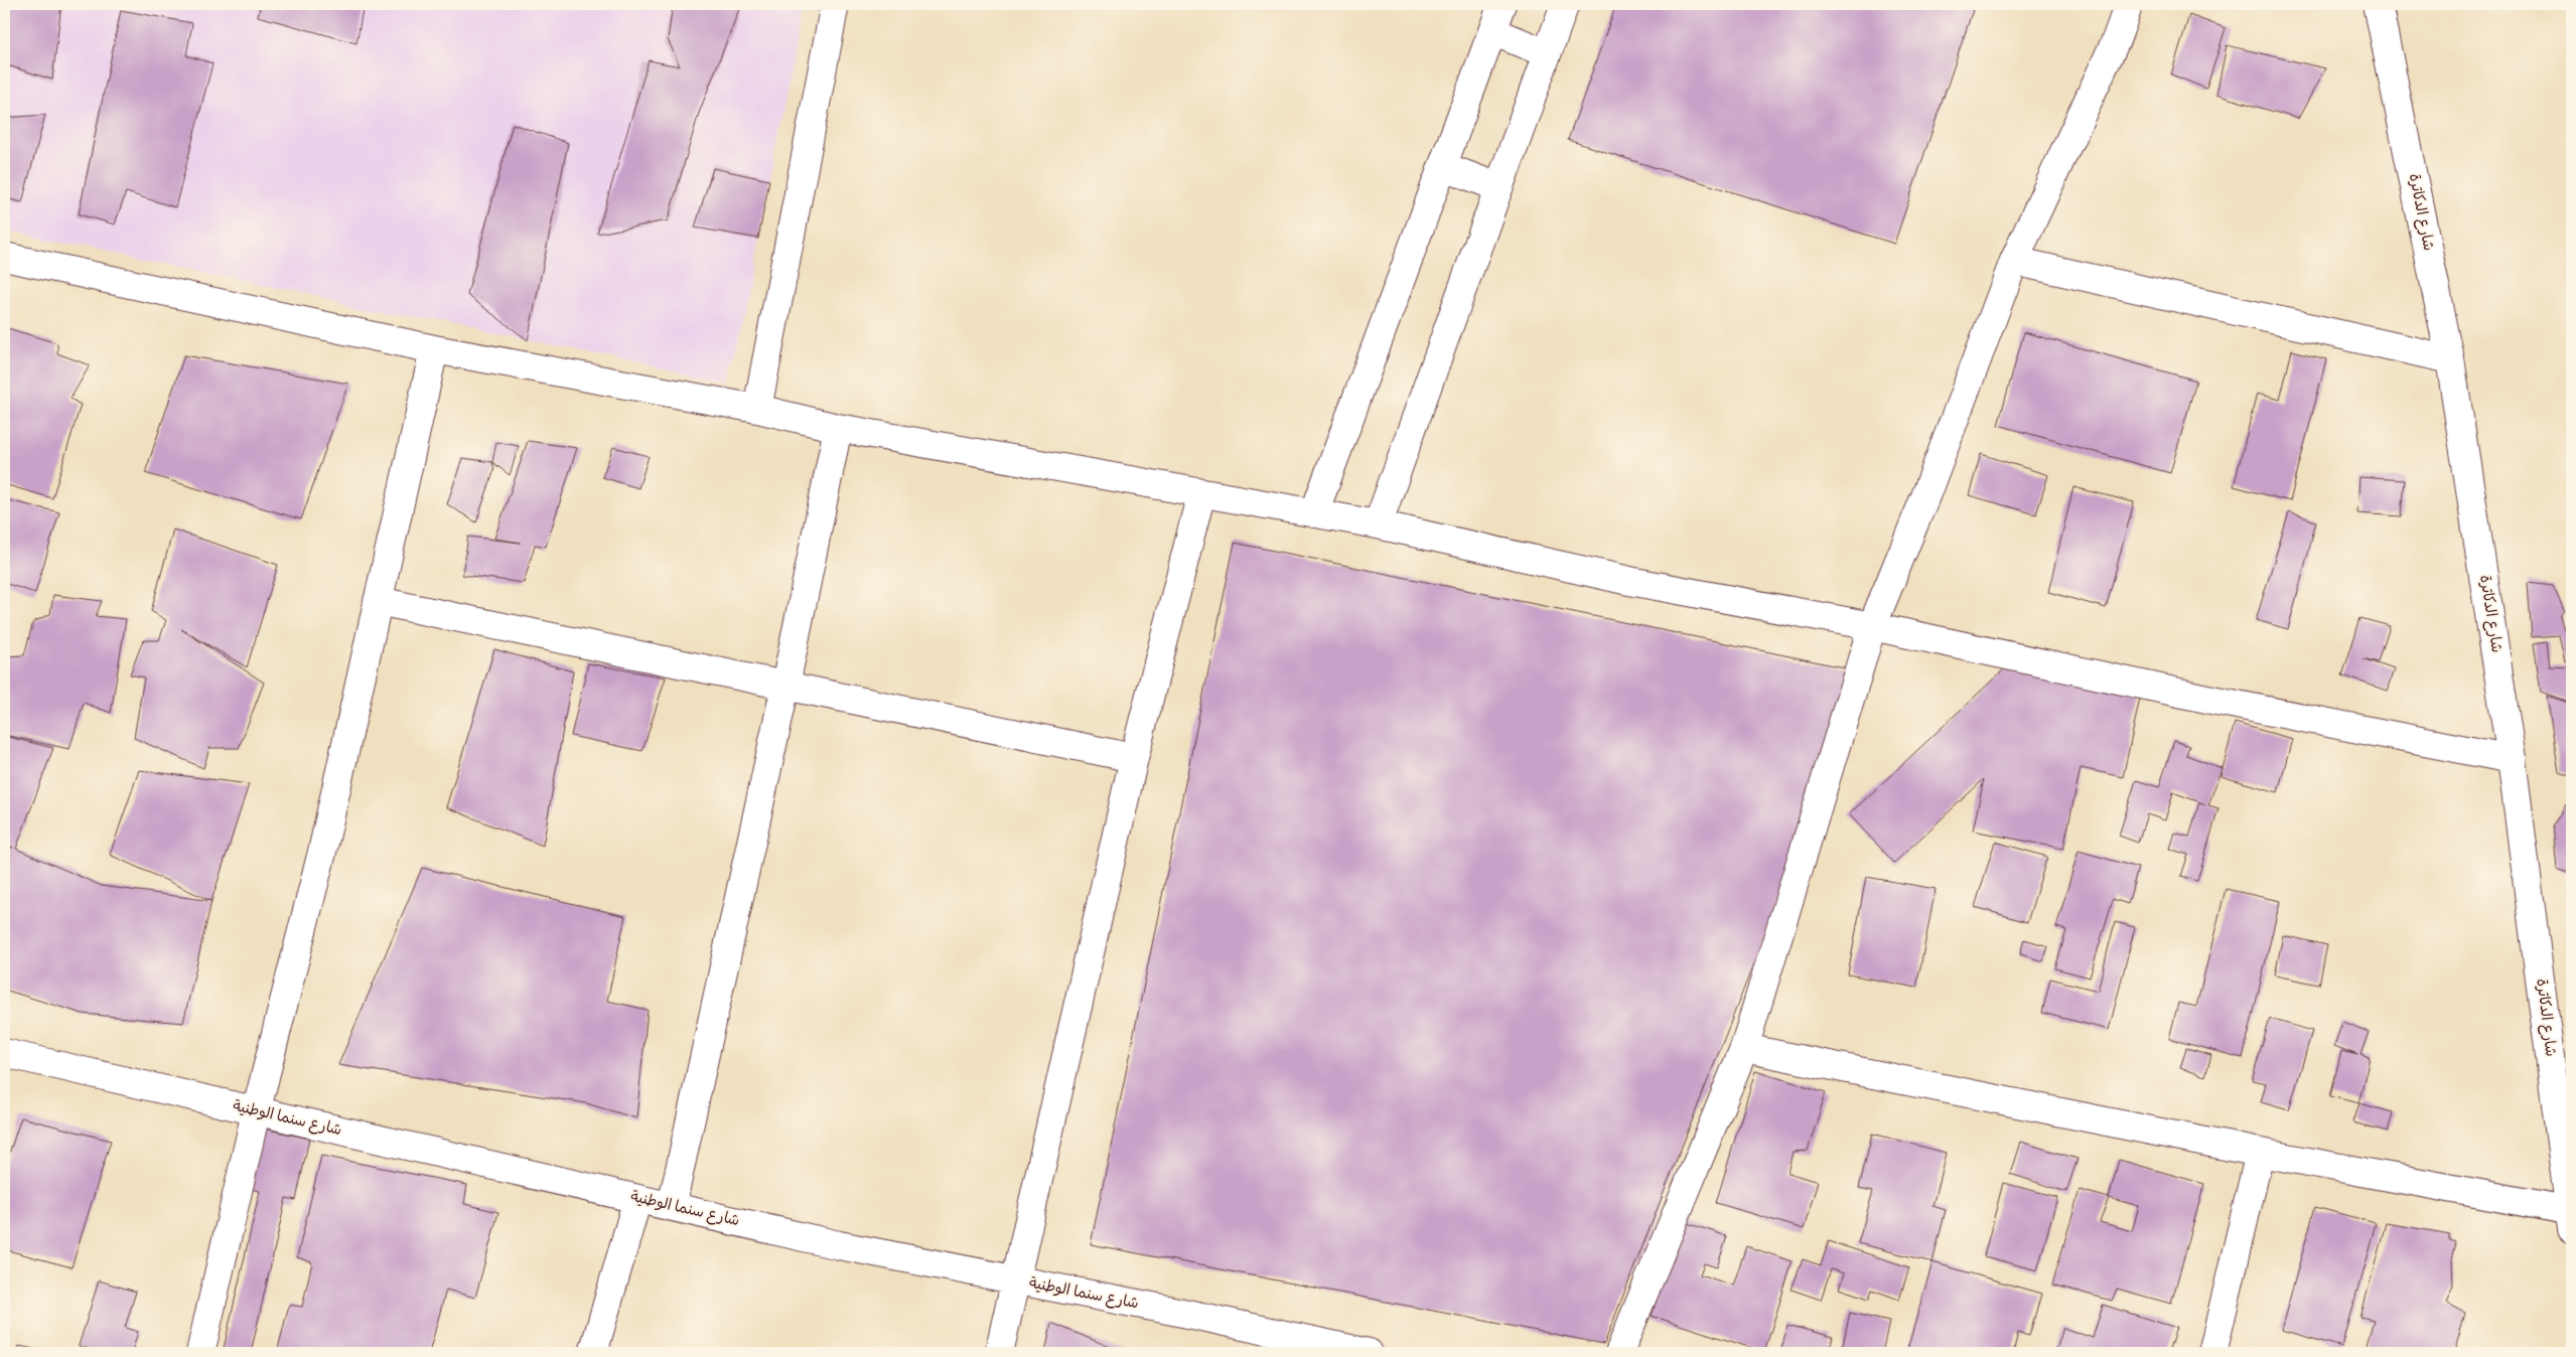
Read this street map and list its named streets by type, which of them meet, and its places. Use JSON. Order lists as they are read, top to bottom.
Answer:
{
  "streets": {
    "street": ["شارع الدكاترة", "شارع سنما الوطنية"]
  }
}
